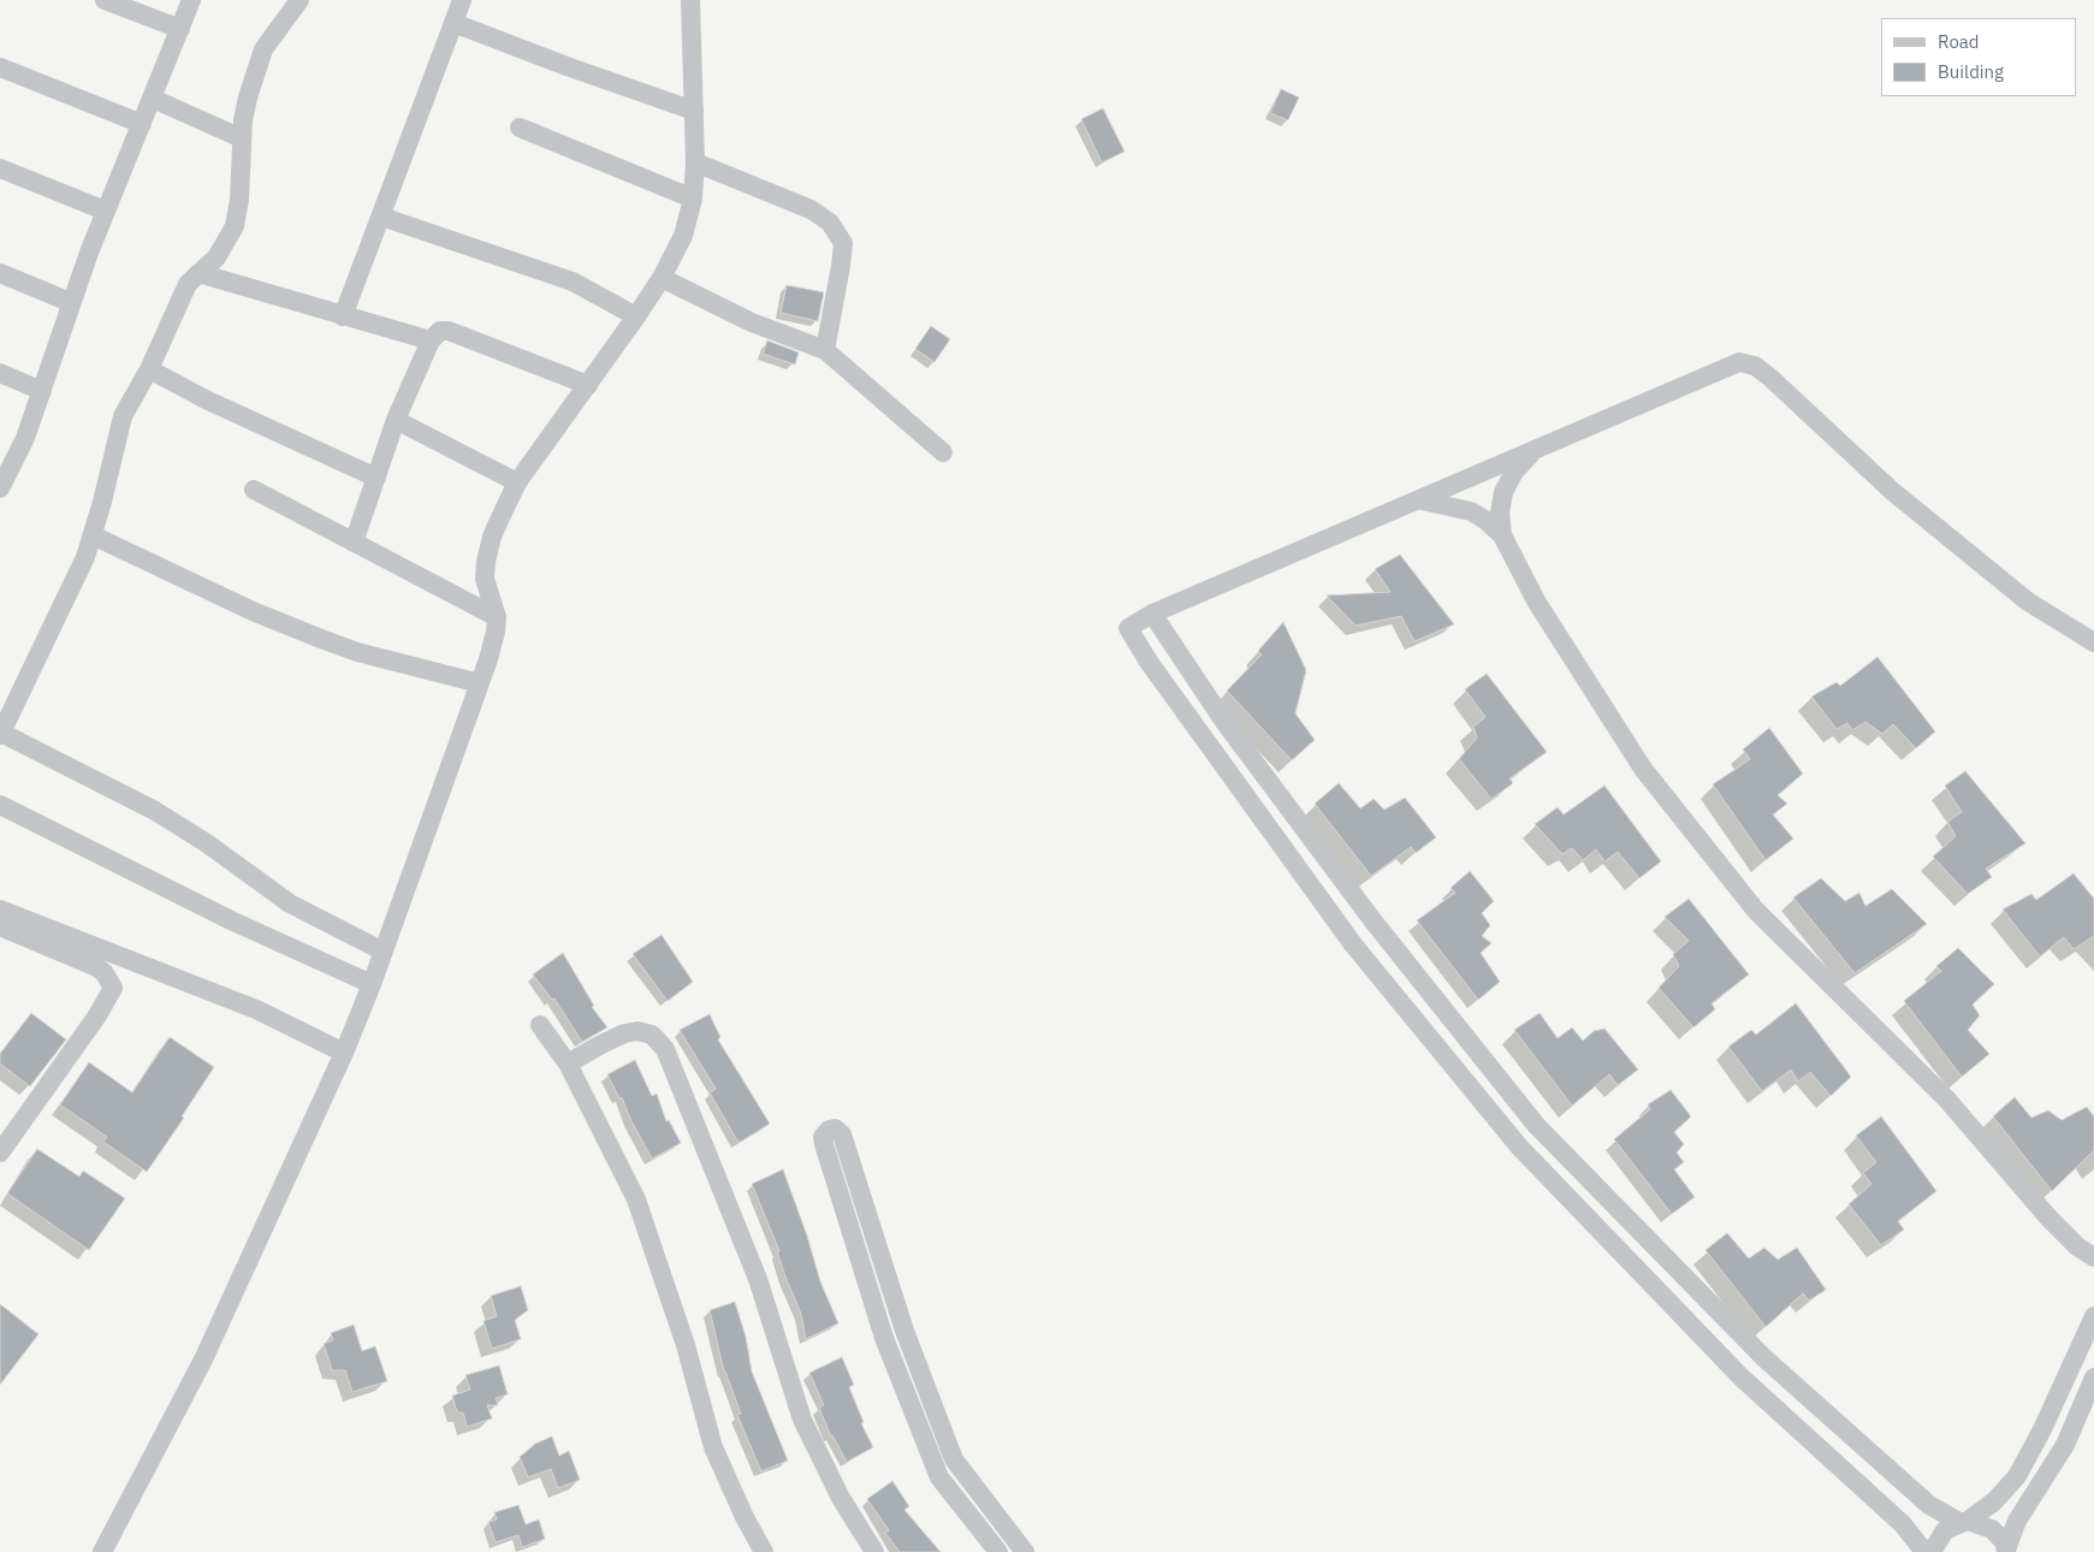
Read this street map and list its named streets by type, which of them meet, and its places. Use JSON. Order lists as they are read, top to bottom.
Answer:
{
  "legend": ["Road", "Building"]
}
